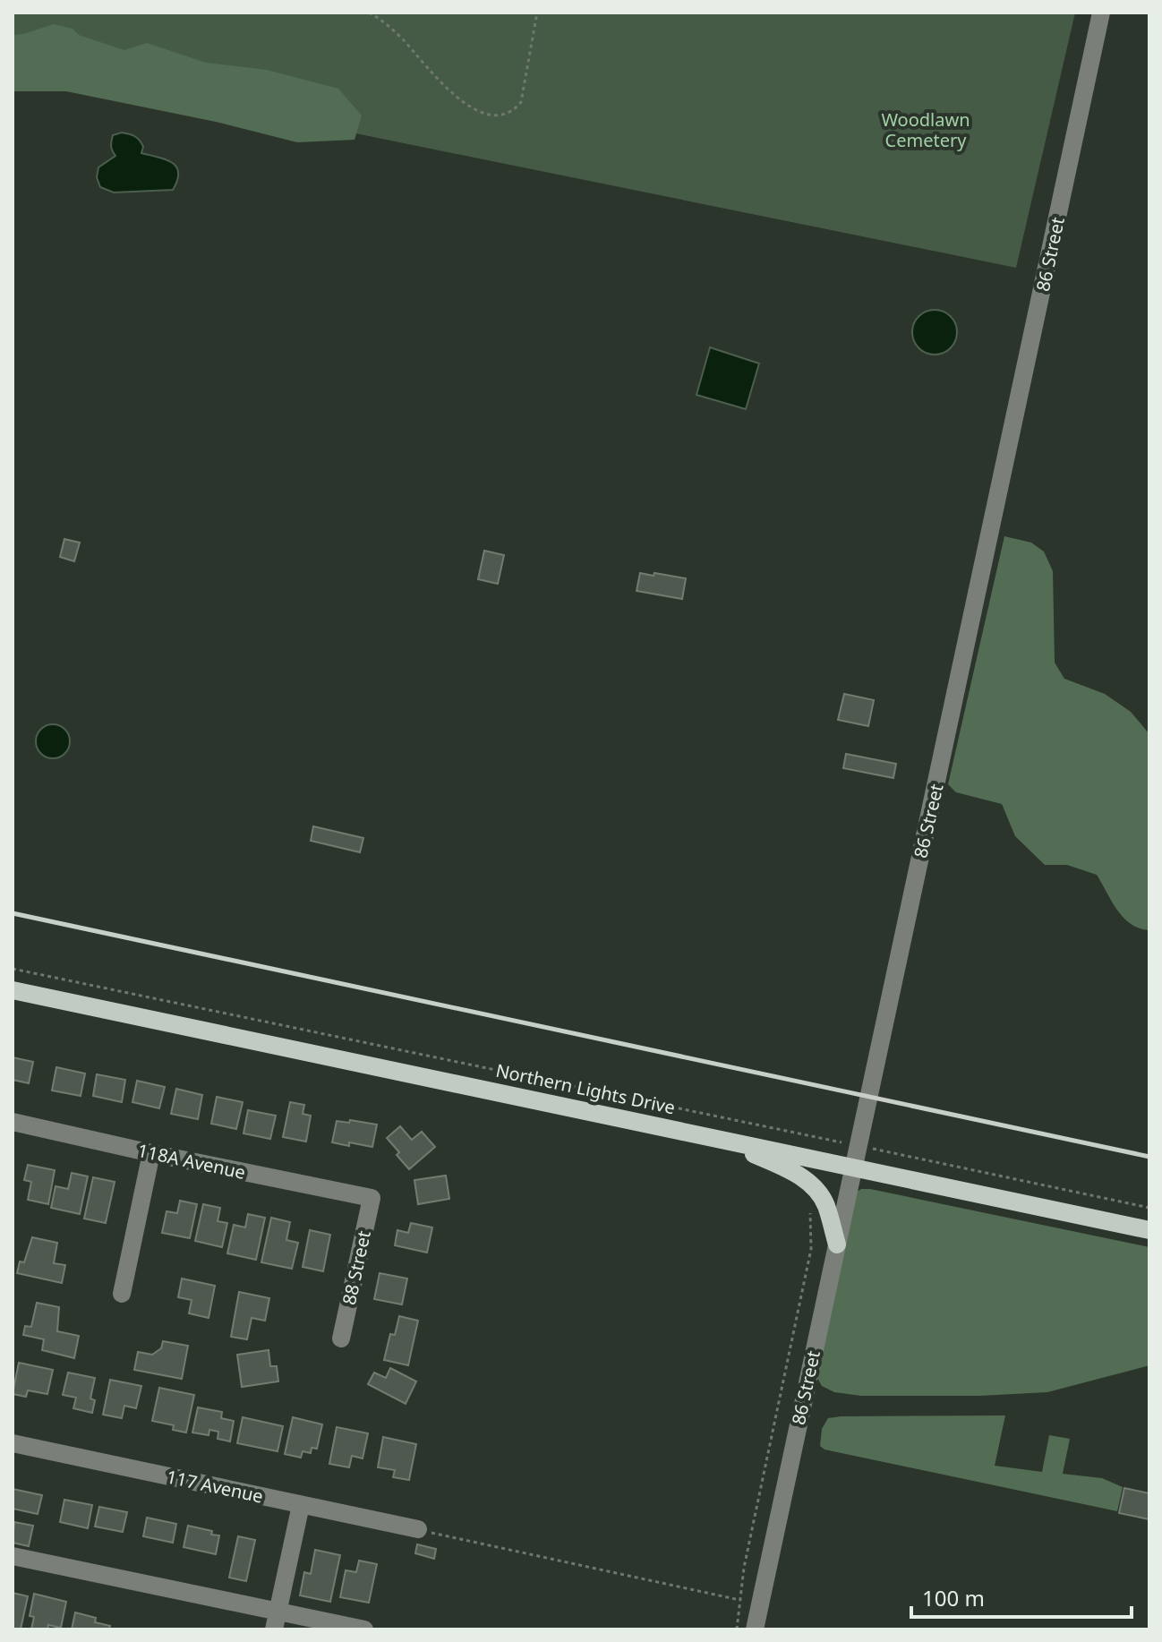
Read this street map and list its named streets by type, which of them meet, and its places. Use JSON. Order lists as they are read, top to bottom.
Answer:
{
  "streets": {
    "main road": ["Northern Lights Drive"],
    "street": [
      "86 Street",
      "118A Avenue",
      "88 Street",
      "117 Avenue"
    ]
  },
  "crossings": [
    ["86 Street", "Northern Lights Drive"],
    ["118A Avenue", "88 Street"]
  ],
  "parks": ["Woodlawn Cemetery"],
  "scale_bar": "100 m"
}
